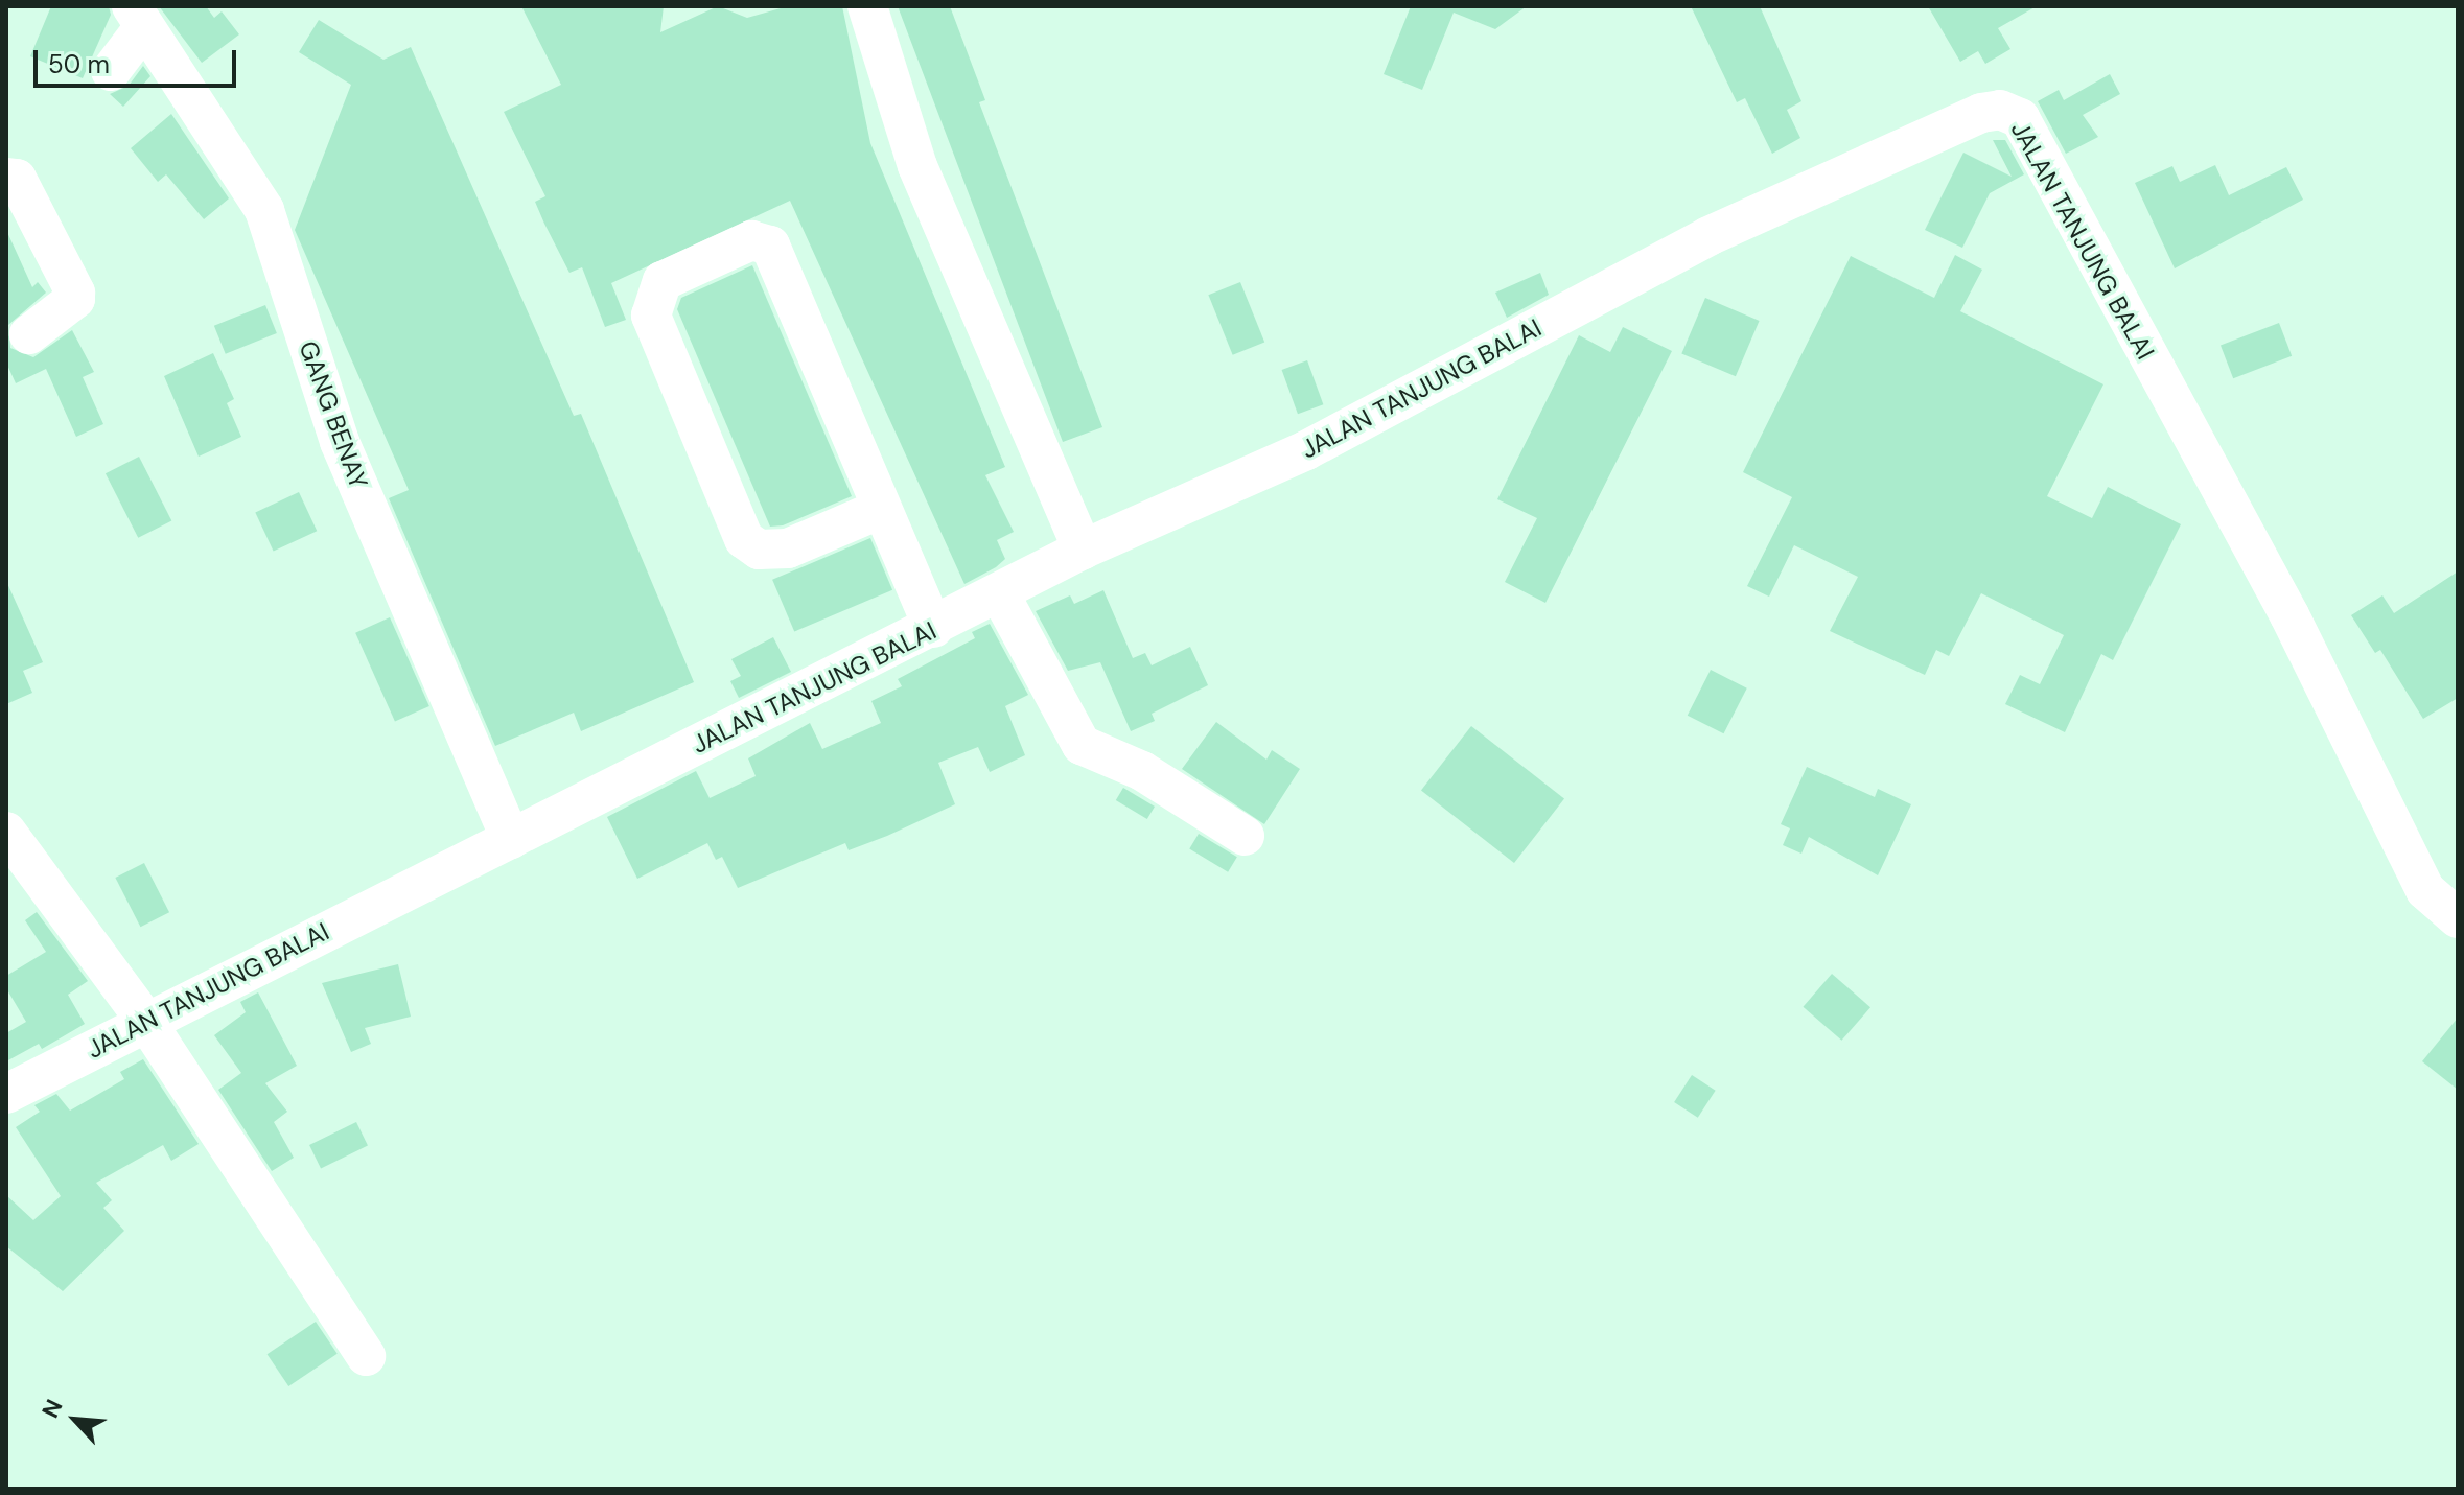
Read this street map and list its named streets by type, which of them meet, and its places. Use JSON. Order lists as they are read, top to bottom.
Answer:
{
  "streets": {
    "street": ["JALAN TANJUNG BALAI", "GANG BENAY"]
  },
  "crossings": [
    ["JALAN TANJUNG BALAI", "GANG BENAY"]
  ],
  "scale_bar": "50 m",
  "north": "top left"
}
